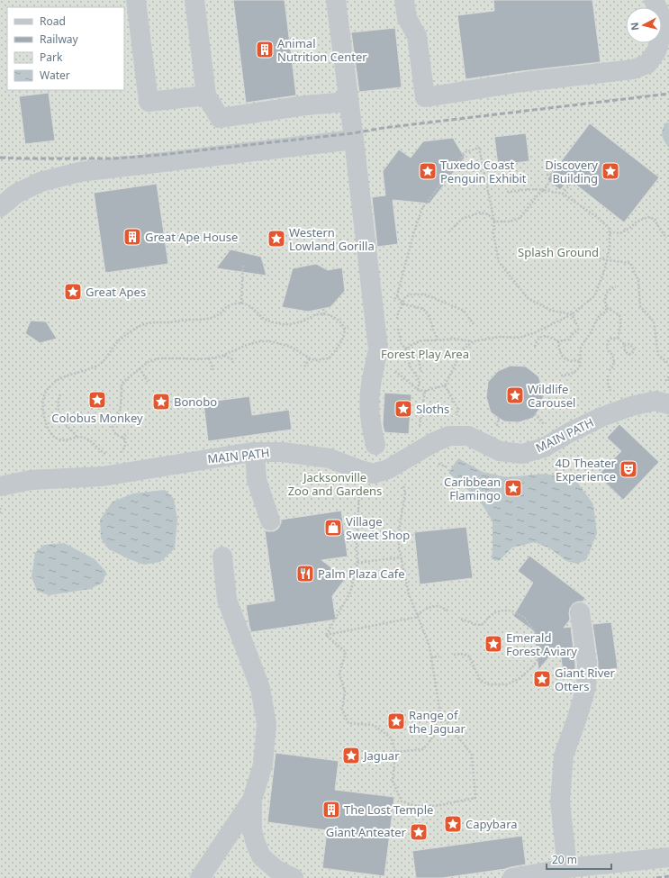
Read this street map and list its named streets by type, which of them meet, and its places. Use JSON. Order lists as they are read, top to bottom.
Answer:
{
  "streets": {
    "street": ["MAIN PATH"]
  },
  "parks": ["Splash Ground", "Forest Play Area", "Jacksonville Zoo and Gardens"],
  "places": {
    "building": ["Animal Nutrition Center", "Great Ape House", "The Lost Temple"],
    "place": [
      "Tuxedo Coast Penguin Exhibit",
      "Discovery Building",
      "Western Lowland Gorilla",
      "Great Apes",
      "Wildlife Carousel",
      "Colobus Monkey",
      "Bonobo",
      "Sloths",
      "Caribbean Flamingo",
      "Emerald Forest Aviary",
      "Giant River Otters",
      "Range of the Jaguar",
      "Jaguar",
      "Capybara",
      "Giant Anteater"
    ],
    "theatre": ["4D Theater Experience"],
    "shop": ["Village Sweet Shop"],
    "restaurant": ["Palm Plaza Cafe"]
  },
  "legend": [
    "Road",
    "Railway",
    "Park",
    "Water"
  ],
  "scale_bar": "20 m",
  "north": "left"
}
